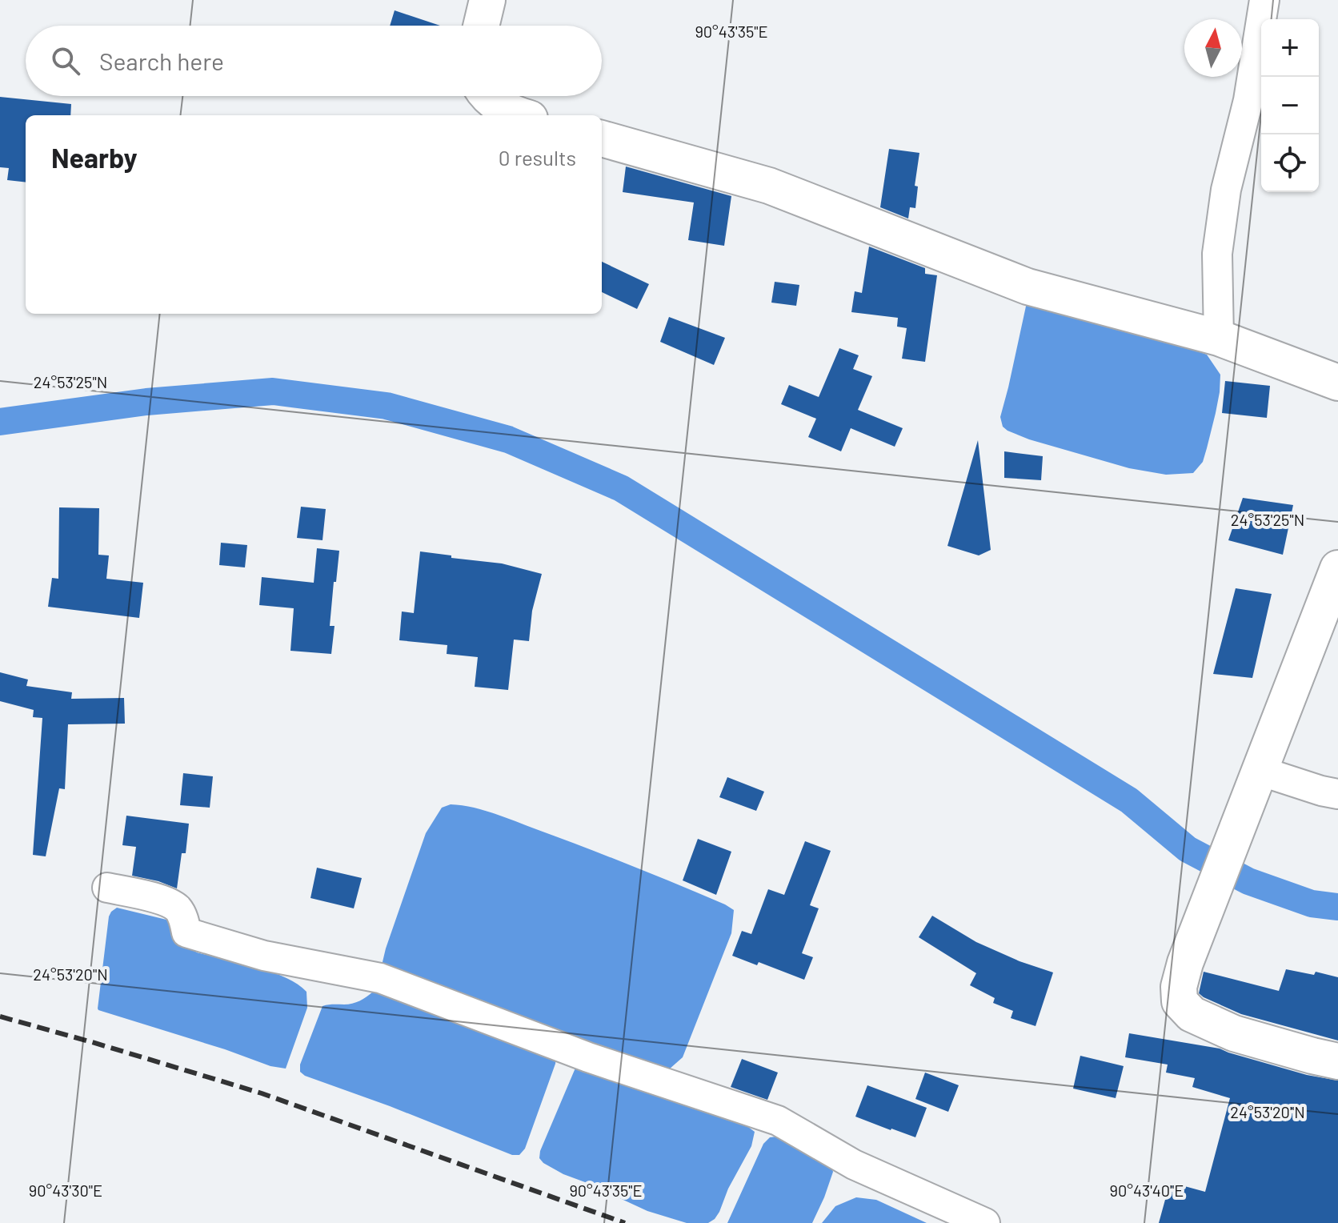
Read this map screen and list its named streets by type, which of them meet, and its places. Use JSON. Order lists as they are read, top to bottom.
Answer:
{
  "north": "top",
  "page": {
    "map_buttons": ["+", "−"],
    "search": "Search here",
    "heading": ["Nearby", "0 results"]
  },
  "coordinates": [
    "90°43'35\"E",
    "24°53'25\"N",
    "24°53'20\"N",
    "90°43'30\"E",
    "90°43'40\"E"
  ]
}
